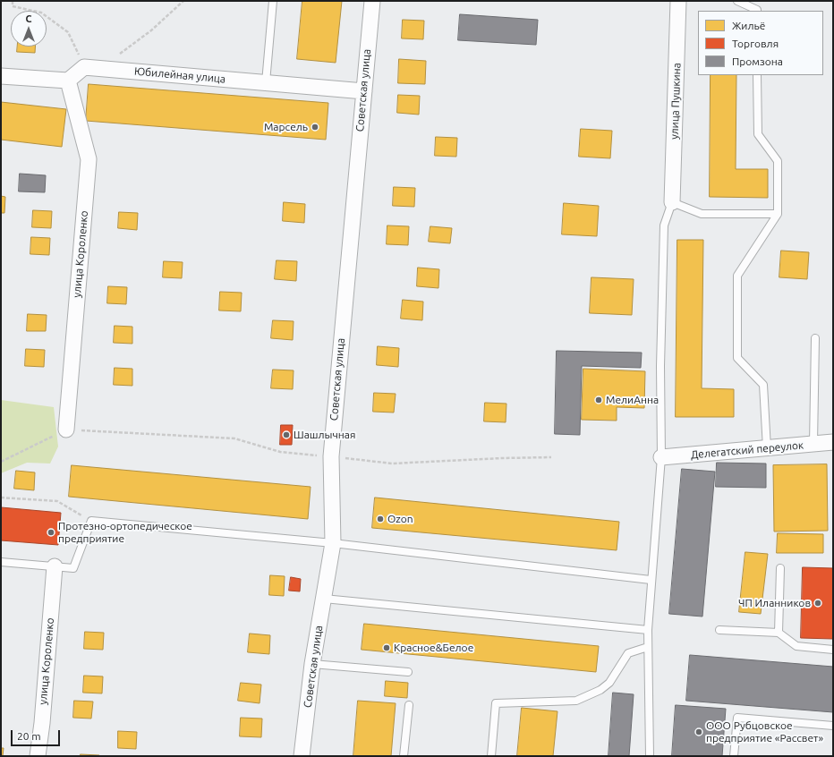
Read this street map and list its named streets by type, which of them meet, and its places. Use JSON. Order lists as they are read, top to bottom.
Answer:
{
  "streets": {
    "street": [
      "Юбилейная улица",
      "Советская улица",
      "улица Пушкина",
      "улица Короленко",
      "Делегатский переулок"
    ]
  },
  "crossings": [
    ["Юбилейная улица", "Советская улица"]
  ],
  "places": [
    "Марсель",
    "МелиАнна",
    "Шашлычная",
    "Ozon",
    "Протезно-ортопедическое предприятие",
    "ЧП Иланников",
    "Красное&Белое",
    "ООО Рубцовское предприятие «Рассвет»"
  ],
  "legend": ["Жильё", "Торговля", "Промзона"],
  "scale_bar": "20 m",
  "north": "top"
}
